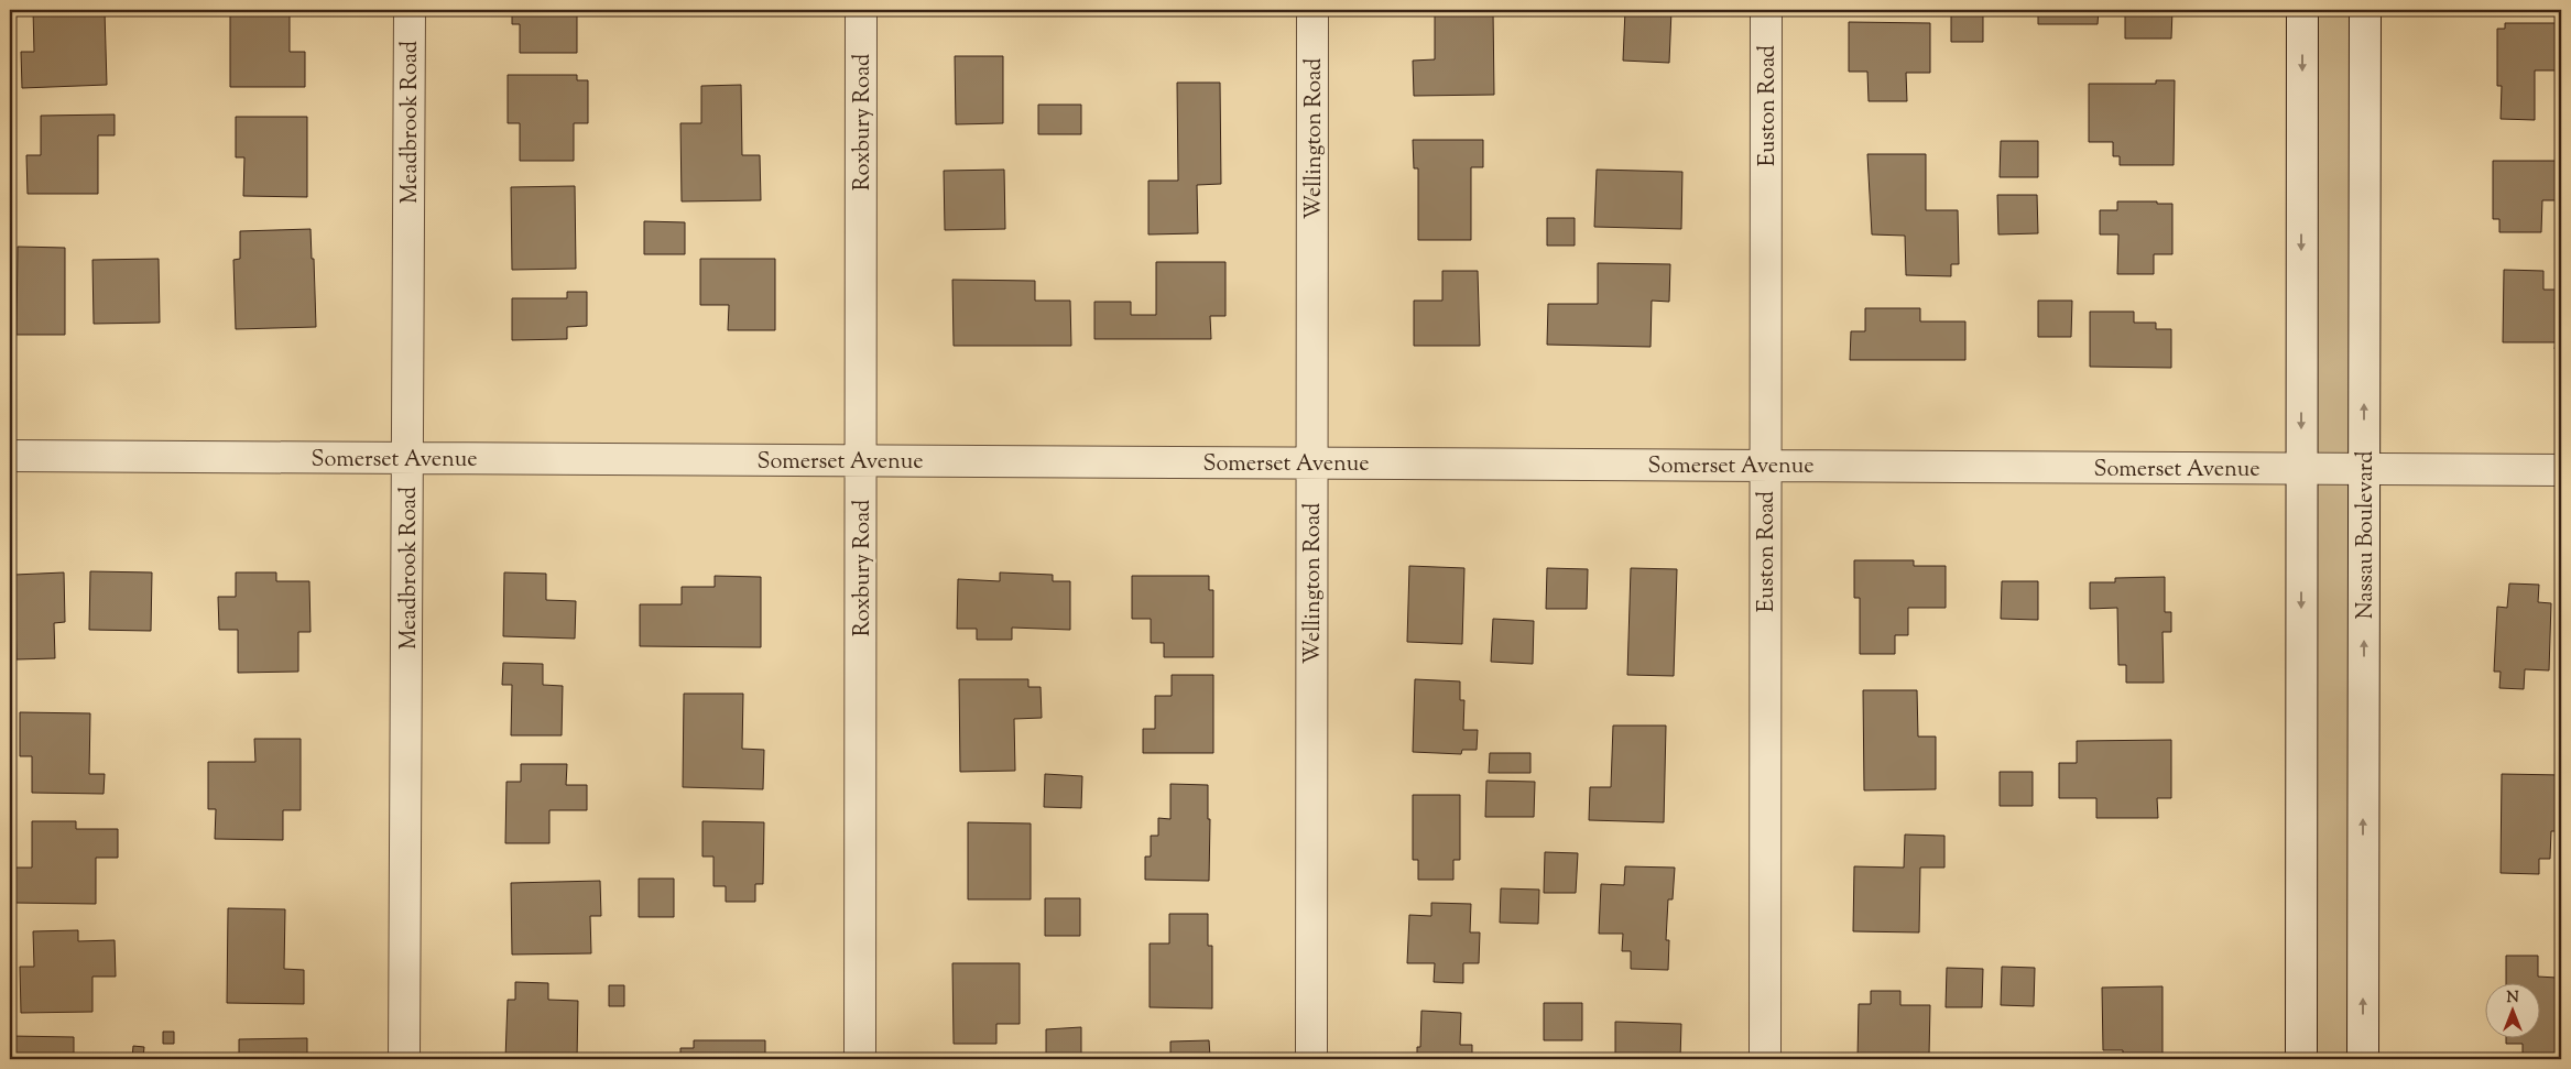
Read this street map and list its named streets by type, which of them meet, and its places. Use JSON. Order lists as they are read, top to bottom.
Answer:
{
  "streets": {
    "street": [
      "Euston Road",
      "Meadbrook Road",
      "Roxbury Road",
      "Wellington Road",
      "Somerset Avenue",
      "Nassau Boulevard"
    ]
  },
  "crossings": [
    ["Euston Road", "Somerset Avenue"],
    ["Meadbrook Road", "Somerset Avenue"],
    ["Roxbury Road", "Somerset Avenue"],
    ["Wellington Road", "Somerset Avenue"],
    ["Somerset Avenue", "Nassau Boulevard"]
  ],
  "north": "top"
}
